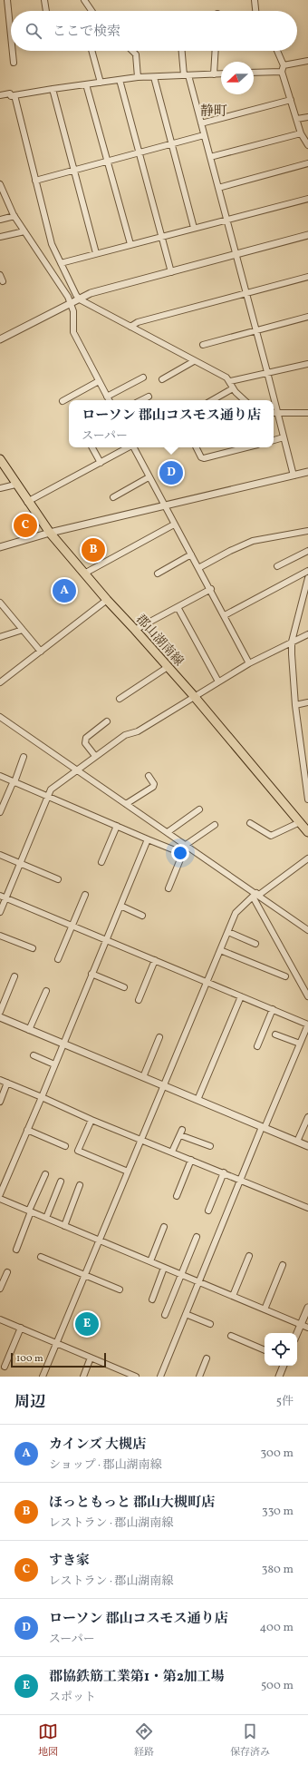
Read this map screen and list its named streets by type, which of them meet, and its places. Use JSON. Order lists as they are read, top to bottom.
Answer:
{
  "streets": {
    "main road": ["郡山湖南線"]
  },
  "districts": ["静町"],
  "scale_bar": "100 m",
  "north": "left",
  "page": {
    "search": "ここで検索",
    "popup": ["ローソン 郡山コスモス通り店", "スーパー"],
    "pins": [
      "D",
      "C",
      "B",
      "A",
      "E"
    ],
    "scale": "100 m",
    "heading": ["周辺", "5件"],
    "list": [
      {
        "mark": "A",
        "name": "カインズ 大槻店",
        "note": "ショップ · 郡山湖南線",
        "value": "300 m"
      },
      {
        "mark": "B",
        "name": "ほっともっと 郡山大槻町店",
        "note": "レストラン · 郡山湖南線",
        "value": "330 m"
      },
      {
        "mark": "C",
        "name": "すき家",
        "note": "レストラン · 郡山湖南線",
        "value": "380 m"
      },
      {
        "mark": "D",
        "name": "ローソン 郡山コスモス通り店",
        "note": "スーパー",
        "value": "400 m"
      },
      {
        "mark": "E",
        "name": "郡協鉄筋工業第1・第2加工場",
        "note": "スポット",
        "value": "500 m"
      }
    ],
    "nav": ["地図", "経路", "保存済み"]
  }
}
